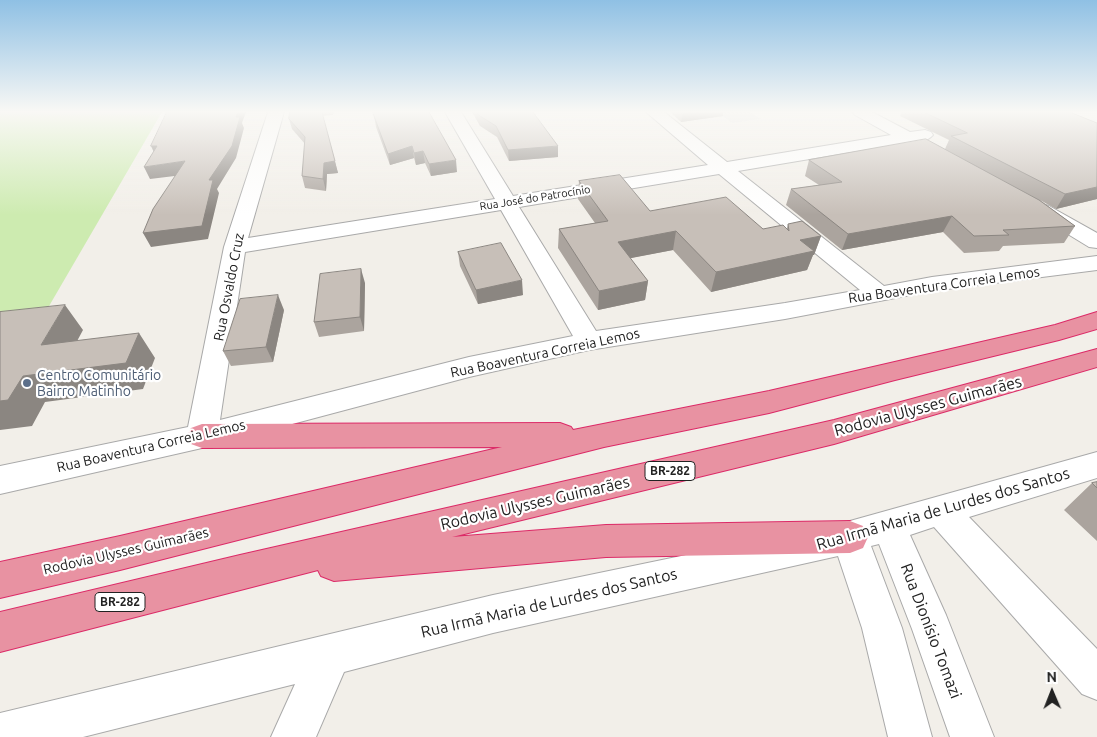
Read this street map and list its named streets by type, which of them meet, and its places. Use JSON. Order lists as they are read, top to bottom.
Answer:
{
  "streets": {
    "highway": ["Rodovia Ulysses Guimarães", "BR-282"],
    "street": [
      "Rua José do Patrocínio",
      "Rua Boaventura Correia Lemos",
      "Rua Osvaldo Cruz",
      "Rua Irmã Maria de Lurdes dos Santos",
      "Rua Dionísio Tomazi"
    ]
  },
  "crossings": [
    ["Rua José do Patrocínio", "Rua Osvaldo Cruz"],
    ["Rua Boaventura Correia Lemos", "Rua Osvaldo Cruz"],
    ["Rua Irmã Maria de Lurdes dos Santos", "Rua Dionísio Tomazi"]
  ],
  "places": ["Centro Comunitário Bairro Matinho"],
  "north": "top"
}
